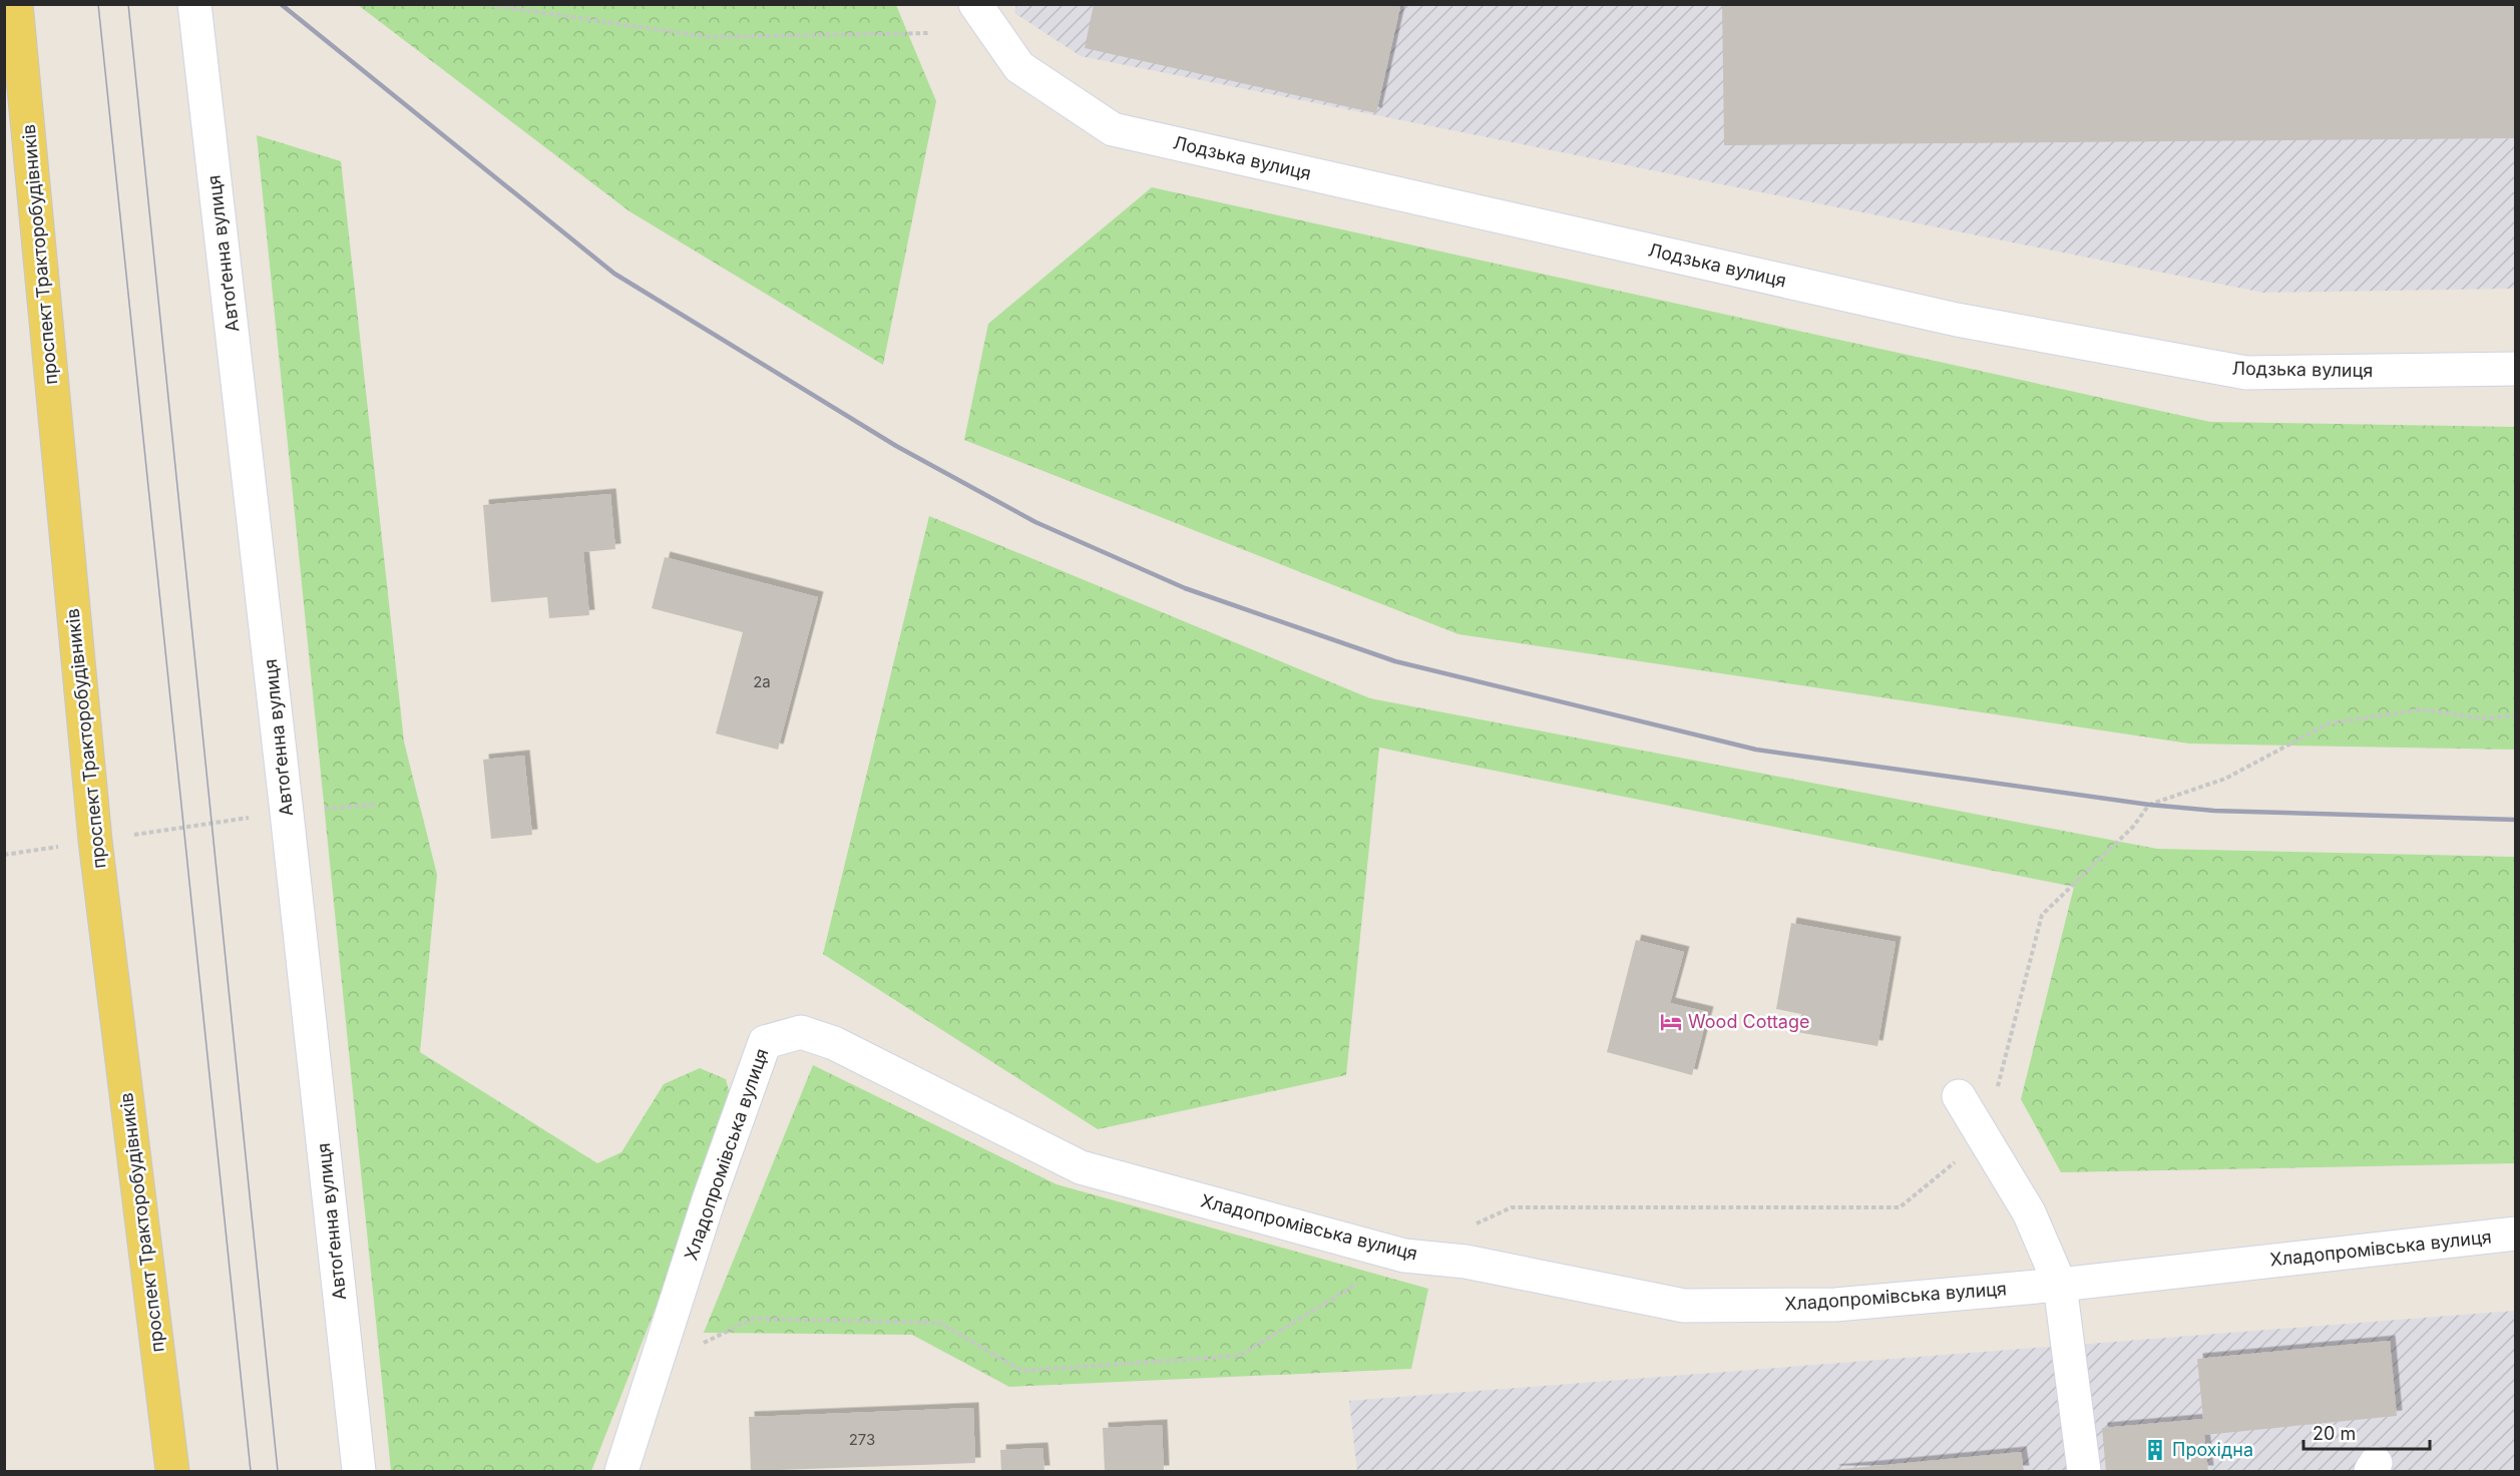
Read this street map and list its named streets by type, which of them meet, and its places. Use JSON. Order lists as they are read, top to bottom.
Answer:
{
  "streets": {
    "main road": ["проспект Тракторобудівників"],
    "street": ["Лодзька вулиця", "Автоґенна вулиця", "Хладопромівська вулиця"]
  },
  "places": {
    "hotel": ["Wood Cottage"],
    "building": ["Прохідна"]
  },
  "house_numbers": ["2а", "273"],
  "scale_bar": "20 m"
}
